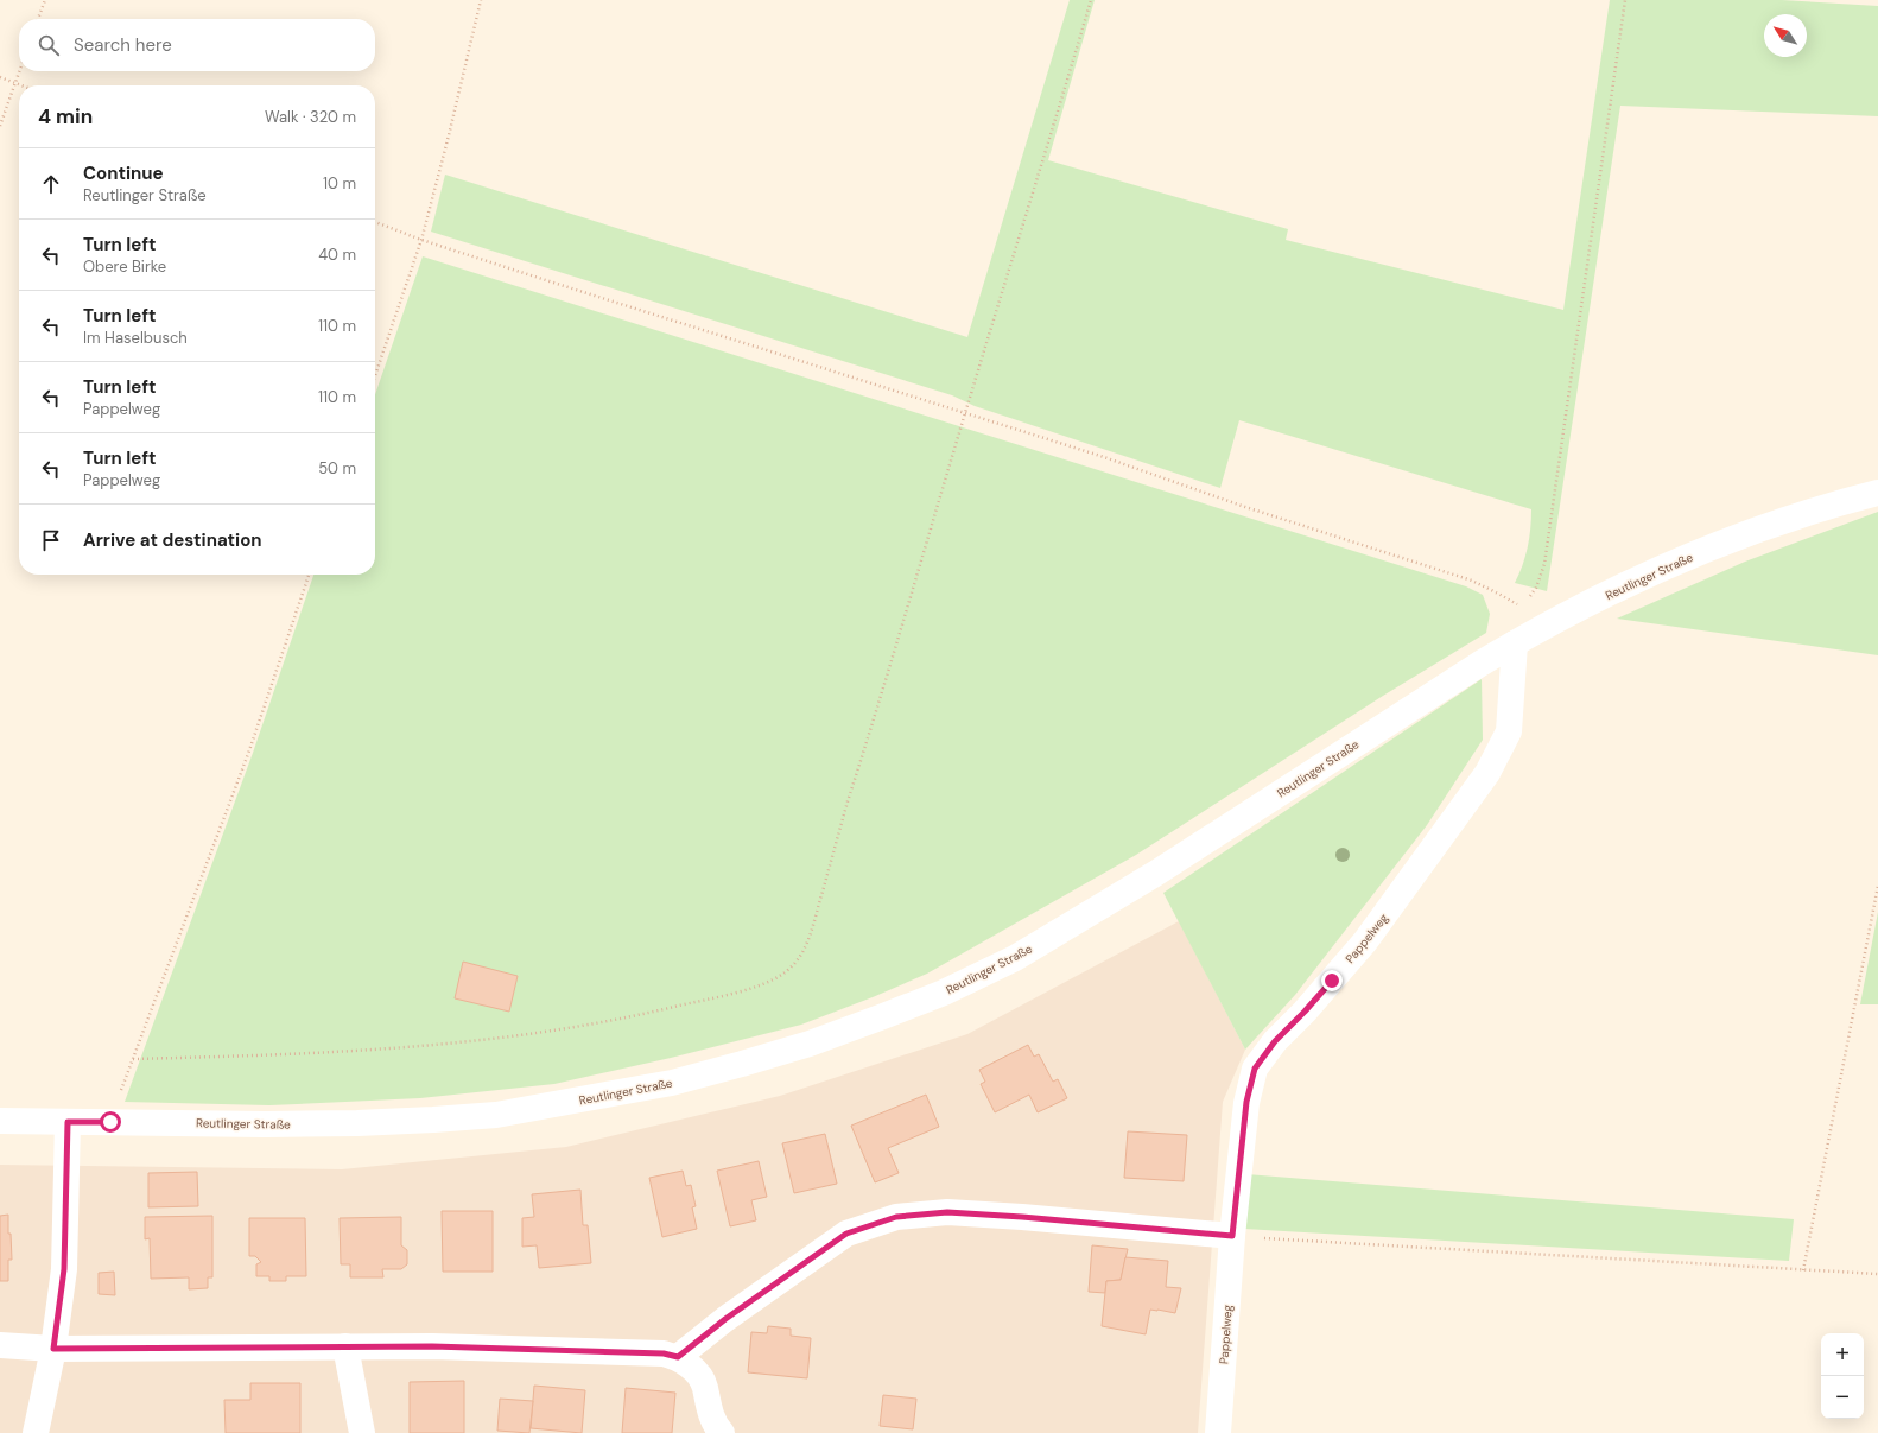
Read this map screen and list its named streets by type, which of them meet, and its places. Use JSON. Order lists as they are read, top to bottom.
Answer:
{
  "streets": {
    "street": ["Reutlinger Straße", "Pappelweg"]
  },
  "crossings": [
    ["Reutlinger Straße", "Pappelweg"]
  ],
  "north": "top left",
  "page": {
    "search": "Search here",
    "heading": ["4 min", "Walk · 320 m"],
    "list": [
      ["Continue", "Reutlinger Straße", "10 m"],
      ["Turn left", "Obere Birke", "40 m"],
      ["Turn left", "Im Haselbusch", "110 m"],
      ["Turn left", "Pappelweg", "110 m"],
      ["Turn left", "Pappelweg", "50 m"],
      "Arrive at destination"
    ],
    "map_buttons": ["+", "−"]
  }
}
